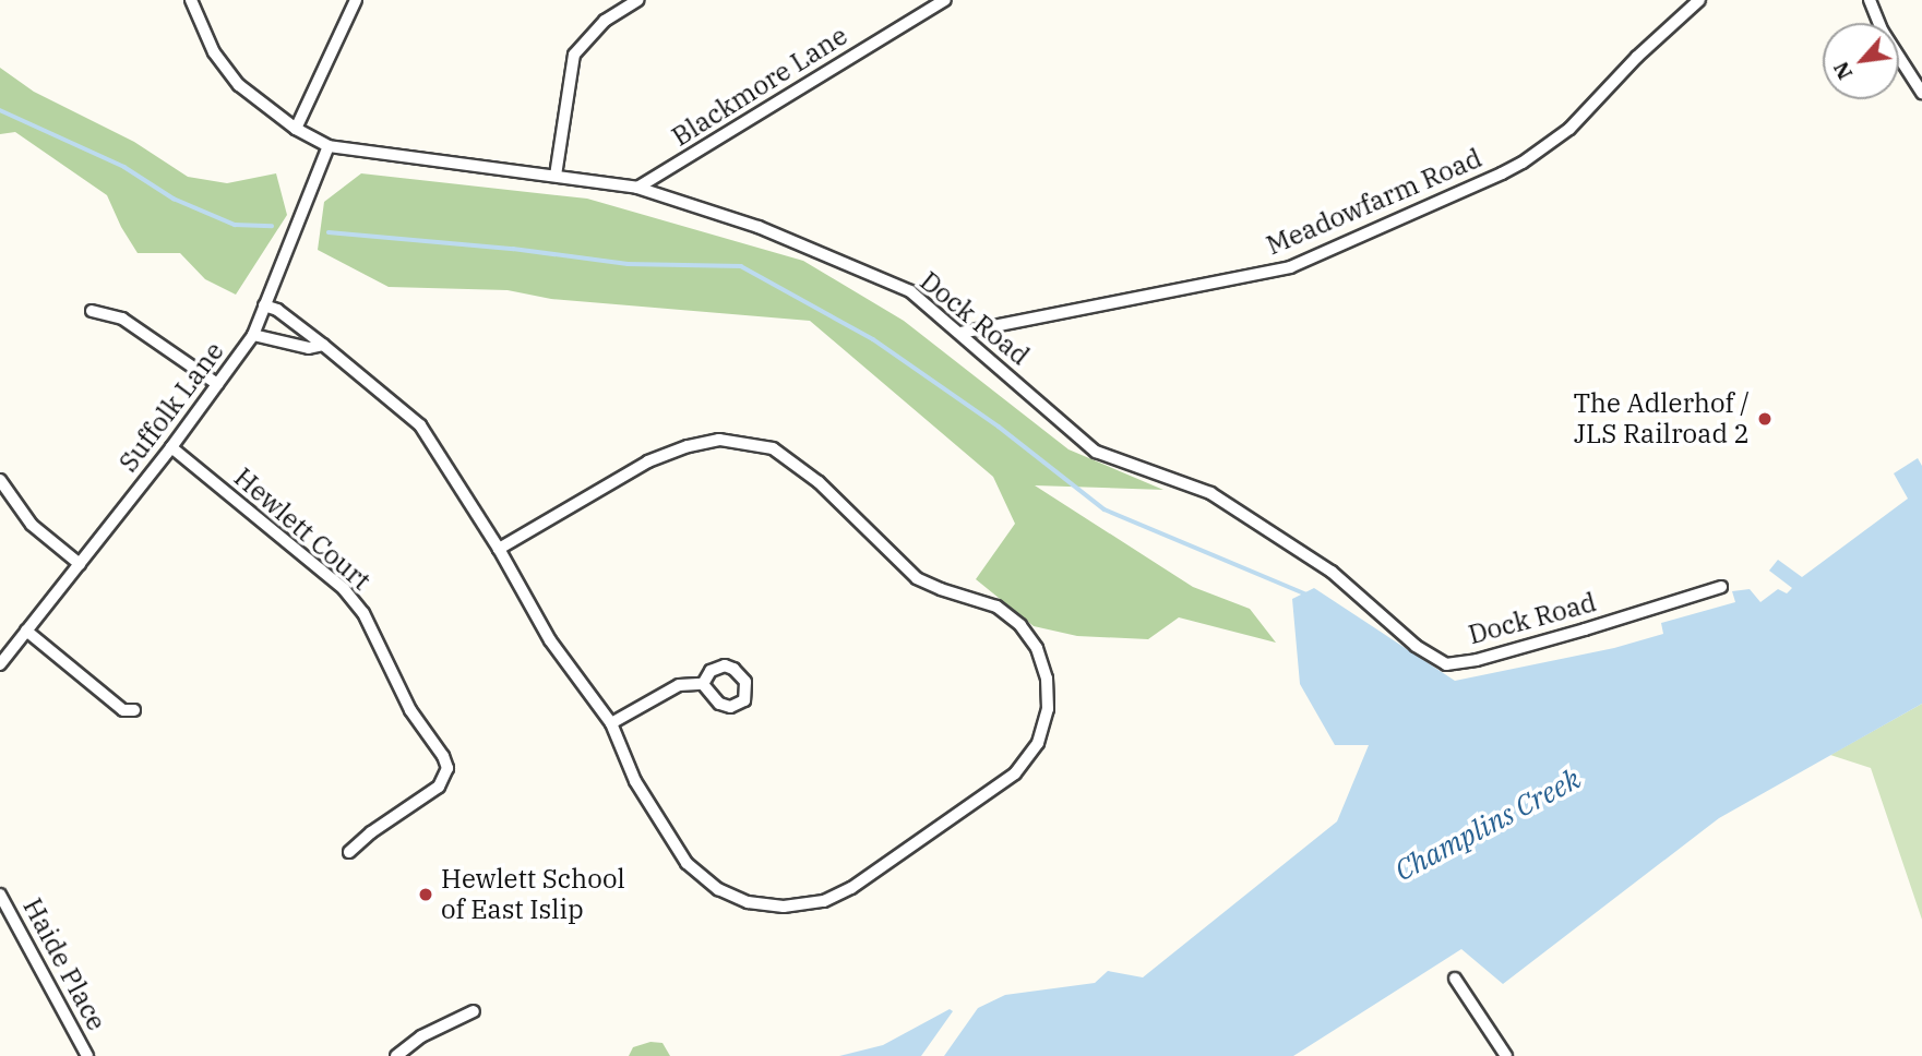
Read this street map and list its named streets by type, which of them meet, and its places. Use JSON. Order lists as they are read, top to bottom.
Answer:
{
  "streets": {
    "street": [
      "Blackmore Lane",
      "Meadowfarm Road",
      "Dock Road",
      "Suffolk Lane",
      "Hewlett Court",
      "Haide Place"
    ]
  },
  "crossings": [
    ["Blackmore Lane", "Dock Road"],
    ["Meadowfarm Road", "Dock Road"],
    ["Dock Road", "Suffolk Lane"],
    ["Suffolk Lane", "Hewlett Court"]
  ],
  "water": ["Champlins Creek"],
  "places": ["The Adlerhof / JLS Railroad 2", "Hewlett School of East Islip"],
  "north": "bottom left"
}
